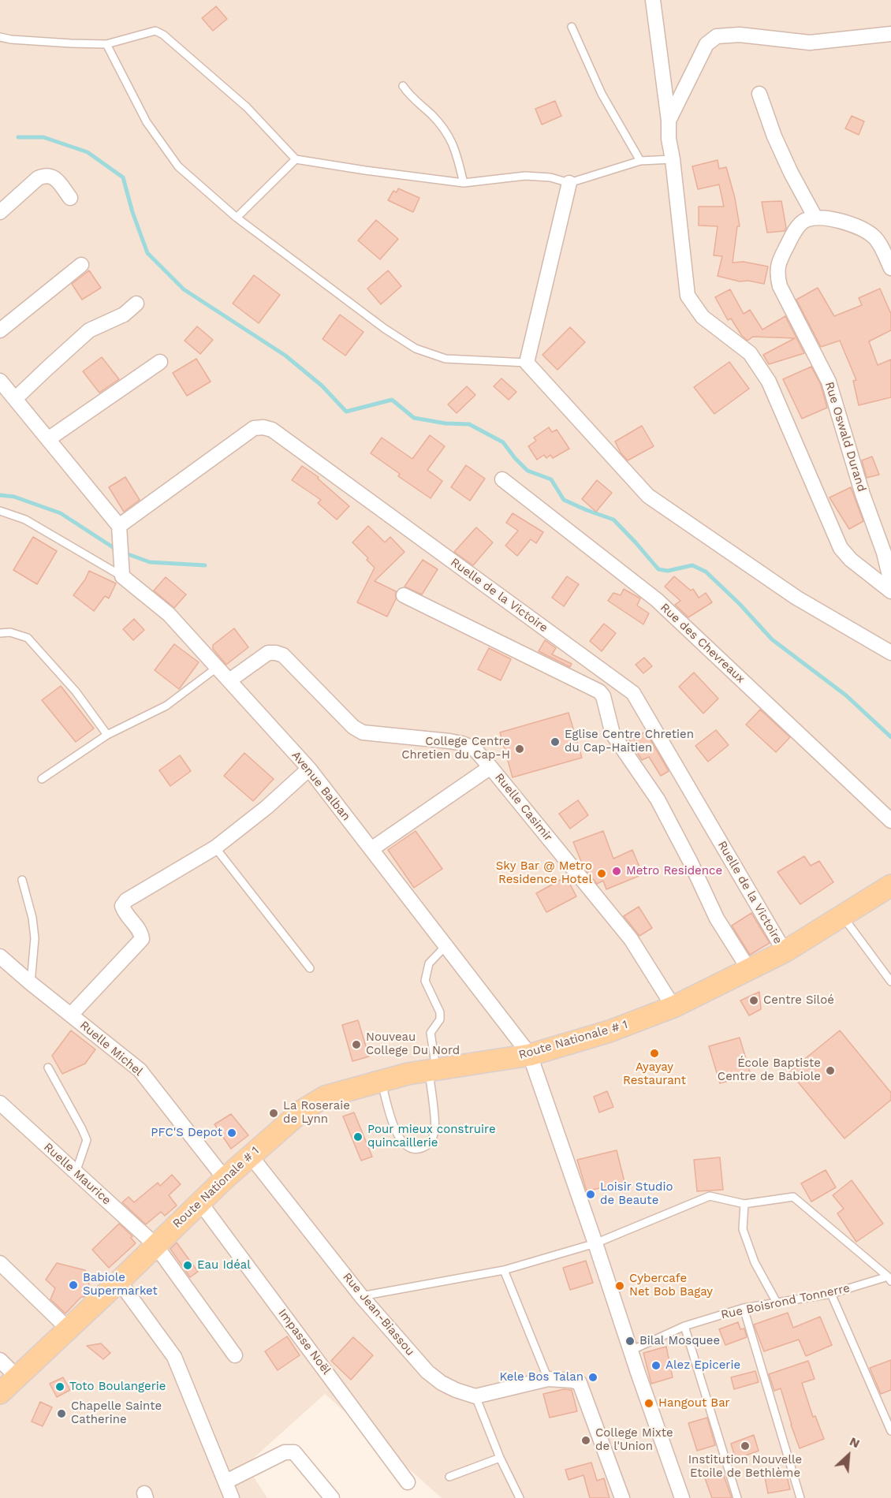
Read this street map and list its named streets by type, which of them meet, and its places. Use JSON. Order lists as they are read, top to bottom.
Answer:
{
  "streets": {
    "main road": ["Route Nationale # 1"],
    "street": [
      "Rue Oswald Durand",
      "Ruelle de la Victoire",
      "Rue des Chevreaux",
      "Avenue Balban",
      "Ruelle Casimir",
      "Ruelle Michel",
      "Ruelle Maurice",
      "Rue Jean-Biassou",
      "Impasse Noël"
    ],
    "lane": ["Rue Boisrond Tonnerre"]
  },
  "crossings": [
    ["Ruelle de la Victoire", "Route Nationale # 1"],
    ["Avenue Balban", "Ruelle Casimir"],
    ["Avenue Balban", "Route Nationale # 1"],
    ["Avenue Balban", "Rue Boisrond Tonnerre"],
    ["Ruelle Casimir", "Route Nationale # 1"],
    ["Route Nationale # 1", "Ruelle Michel"],
    ["Route Nationale # 1", "Ruelle Maurice"],
    ["Route Nationale # 1", "Rue Jean-Biassou"],
    ["Route Nationale # 1", "Impasse Noël"]
  ],
  "places": [
    "Eglise Centre Chretien du Cap-Haitien",
    "College Centre Chretien du Cap-H",
    "Metro Residence",
    "Sky Bar @ Metro Residence Hotel",
    "Centre Siloé",
    "Nouveau College Du Nord",
    "Ayayay Restaurant",
    "École Baptiste Centre de Babiole",
    "La Roseraie de Lynn",
    "PFC'S Depot",
    "Pour mieux construire quincaillerie",
    "Loisir Studio de Beaute",
    "Eau Idéal",
    "Babiole Supermarket",
    "Cybercafe Net Bob Bagay",
    "Bilal Mosquee",
    "Alez Epicerie",
    "Kele Bos Talan",
    "Toto Boulangerie",
    "Hangout Bar",
    "Chapelle Sainte Catherine",
    "College Mixte de l'Union",
    "Institution Nouvelle Etoile de Bethlème"
  ],
  "north": "top right"
}
